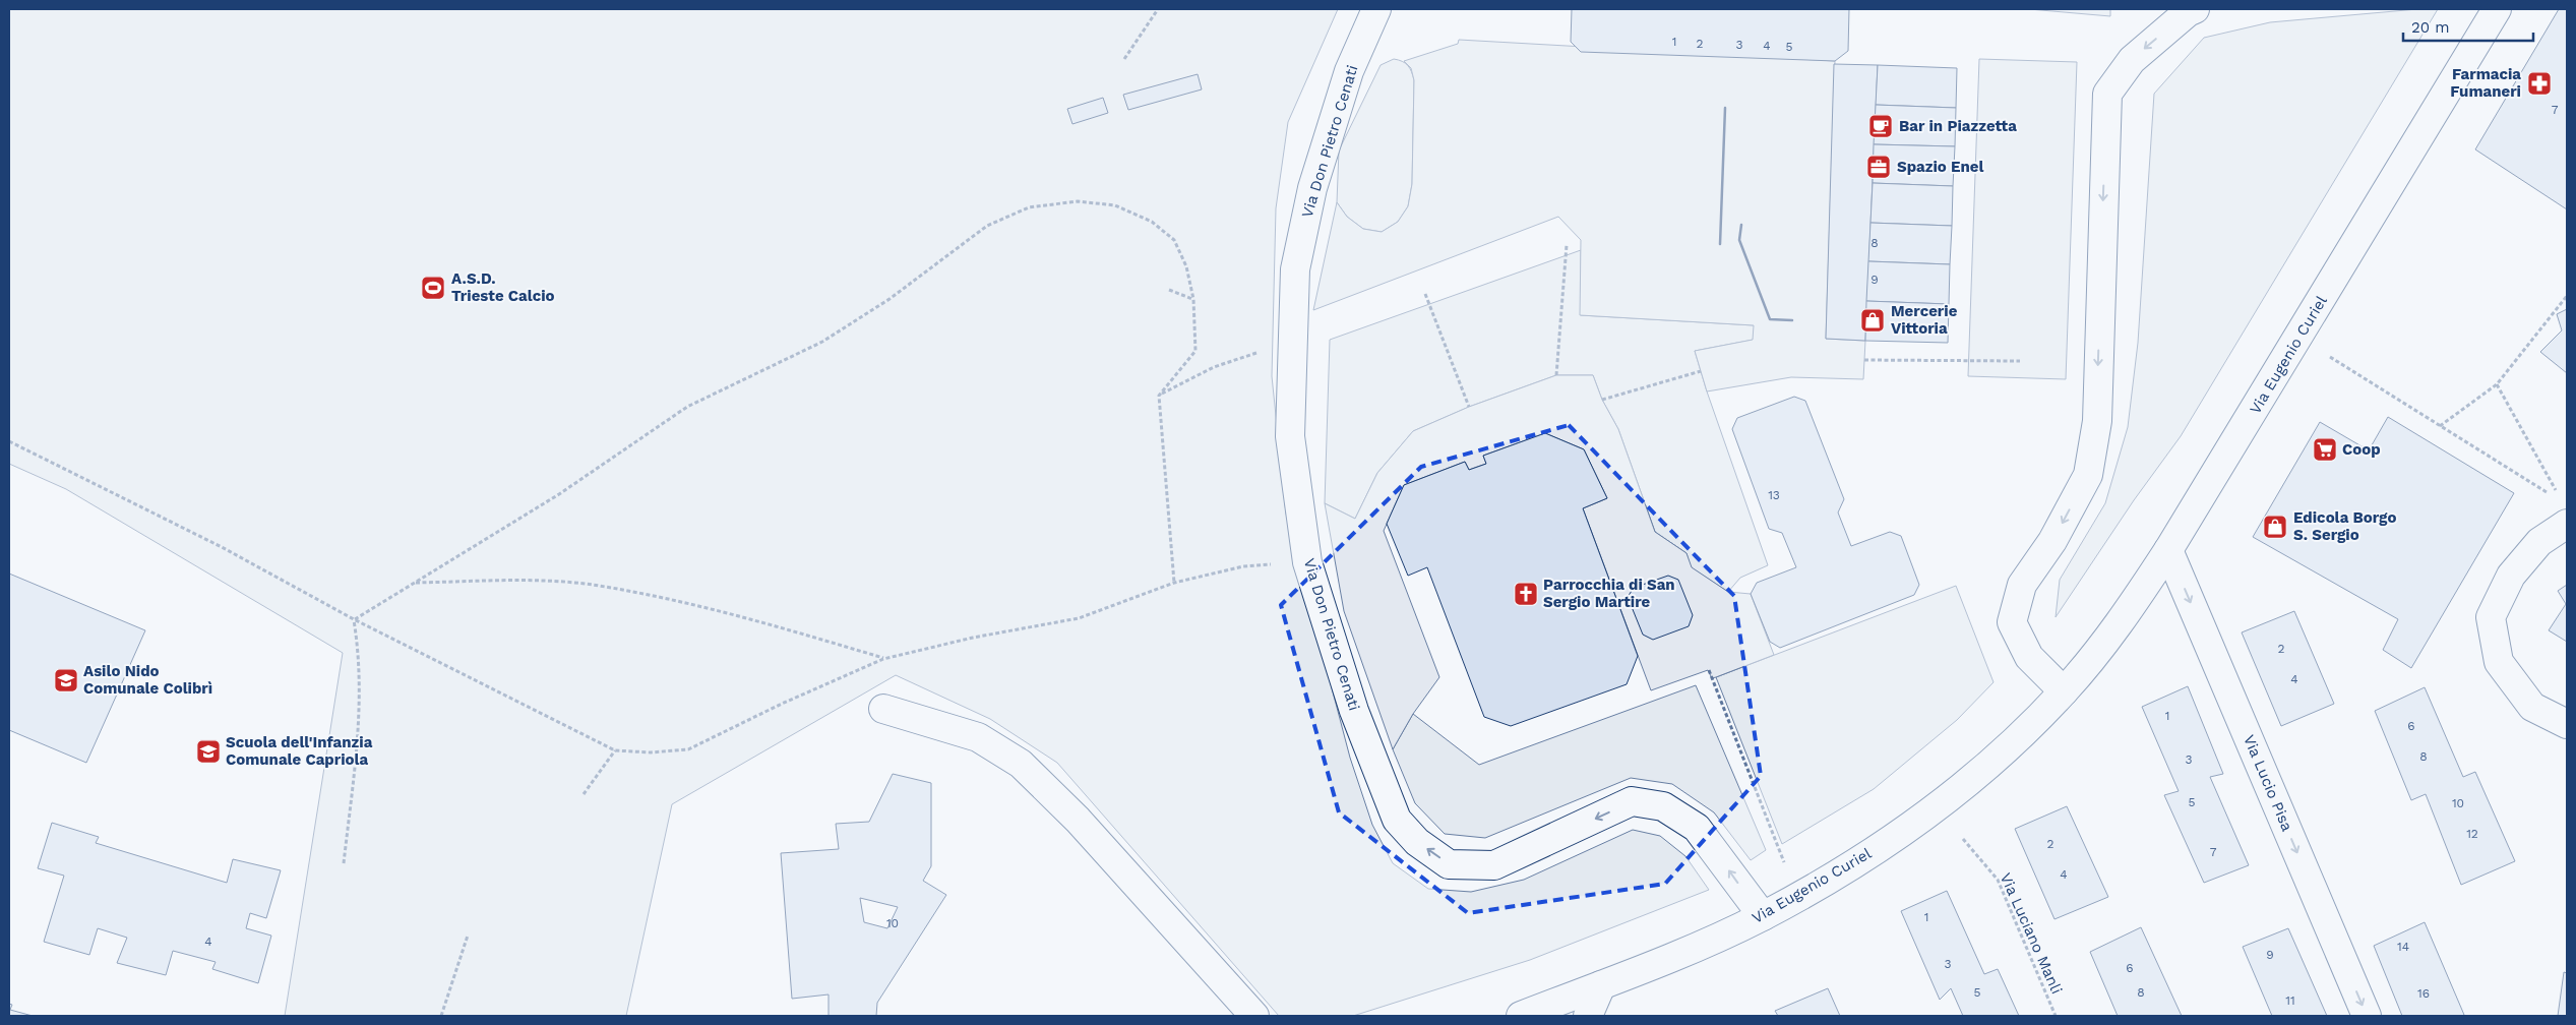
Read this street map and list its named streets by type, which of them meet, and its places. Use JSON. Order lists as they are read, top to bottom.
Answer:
{
  "streets": {
    "street": ["Via Don Pietro Cenati", "Via Eugenio Curiel", "Via Lucio Pisa"],
    "path": ["Via Luciano Manli"]
  },
  "crossings": [
    ["Via Don Pietro Cenati", "Via Eugenio Curiel"],
    ["Via Eugenio Curiel", "Via Lucio Pisa"]
  ],
  "one_way": ["Via Don Pietro Cenati", "Via Lucio Pisa"],
  "places": {
    "pharmacy": ["Farmacia Fumaneri"],
    "cafe": ["Bar in Piazzetta"],
    "office": ["Spazio Enel"],
    "sports": ["A.S.D. Trieste Calcio"],
    "shop": ["Mercerie Vittoria", "Edicola Borgo S. Sergio"],
    "supermarket": ["Coop"],
    "church": ["Parrocchia di San Sergio Martire"],
    "school or university": ["Asilo Nido Comunale Colibrì", "Scuola dell'Infanzia Comunale Capriola"]
  },
  "house_numbers": [
    "1",
    "2",
    "3",
    "4",
    "5",
    "7",
    "8",
    "9",
    "13",
    "2",
    "4",
    "1",
    "6",
    "8",
    "3",
    "5",
    "10",
    "12",
    "2",
    "7",
    "4",
    "1",
    "10",
    "4",
    "14",
    "9",
    "3",
    "6",
    "5",
    "8",
    "16",
    "11"
  ],
  "scale_bar": "20 m"
}
